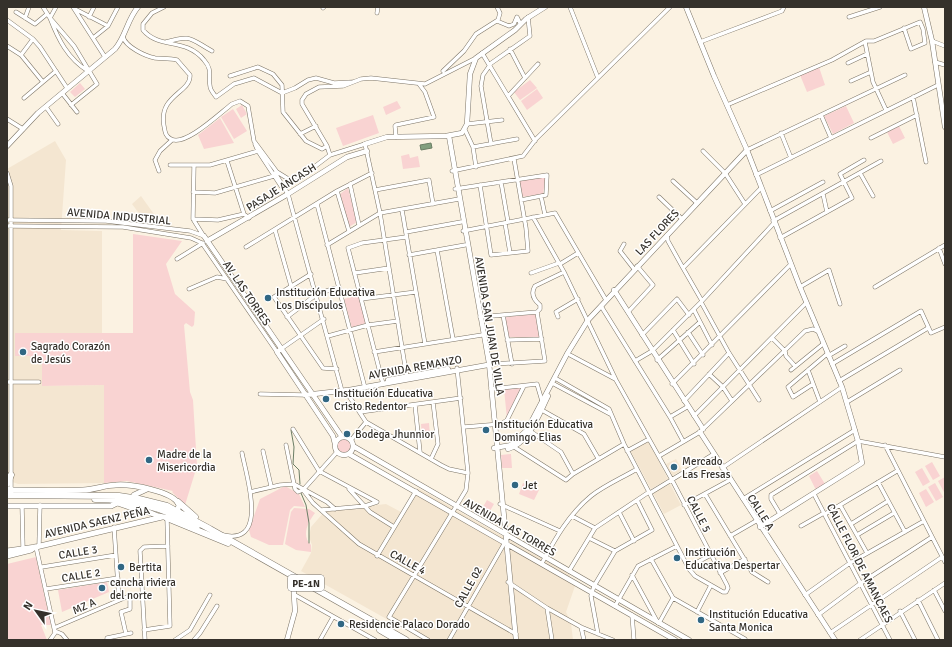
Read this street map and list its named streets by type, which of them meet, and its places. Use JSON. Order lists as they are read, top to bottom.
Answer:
{
  "streets": {
    "highway": ["PE-1N"],
    "main road": ["AVENIDA SAENZ PEÑA"],
    "street": [
      "PASAJE ANCASH",
      "AVENIDA INDUSTRIAL",
      "LAS FLORES",
      "AV. LAS TORRES",
      "AVENIDA SAN JUAN DE VILLA",
      "AVENIDA REMANZO",
      "CALLE A",
      "CALLE 5",
      "AVENIDA LAS TORRES",
      "CALLE 3",
      "CALLE 4",
      "CALLE FLOR DE AMANCAES",
      "CALLE 2",
      "CALLE 02",
      "MZ A"
    ]
  },
  "crossings": [
    ["PASAJE ANCASH", "AVENIDA INDUSTRIAL"],
    ["PASAJE ANCASH", "AV. LAS TORRES"],
    ["AVENIDA INDUSTRIAL", "AV. LAS TORRES"],
    ["LAS FLORES", "CALLE A"],
    ["LAS FLORES", "CALLE 5"],
    ["AV. LAS TORRES", "AVENIDA REMANZO"],
    ["AV. LAS TORRES", "AVENIDA LAS TORRES"],
    ["AVENIDA SAN JUAN DE VILLA", "AVENIDA REMANZO"],
    ["AVENIDA SAN JUAN DE VILLA", "AVENIDA LAS TORRES"],
    ["AVENIDA SAN JUAN DE VILLA", "CALLE 4"],
    ["AVENIDA SAN JUAN DE VILLA", "CALLE 02"],
    ["AVENIDA SAENZ PEÑA", "PE-1N"],
    ["AVENIDA LAS TORRES", "CALLE 02"],
    ["CALLE 4", "CALLE 02"]
  ],
  "places": [
    "Institución Educativa Los Discipulos",
    "Sagrado Corazón de Jesús",
    "Institución Educativa Cristo Redentor",
    "Institución Educativa Domingo Elias",
    "Bodega Jhunnior",
    "Madre de la Misericordia",
    "Mercado Las Fresas",
    "Jet",
    "Institución Educativa Despertar",
    "Bertita",
    "cancha riviera del norte",
    "Institución Educativa Santa Monica",
    "Residencie Palaco Dorado"
  ],
  "north": "top left"
}
